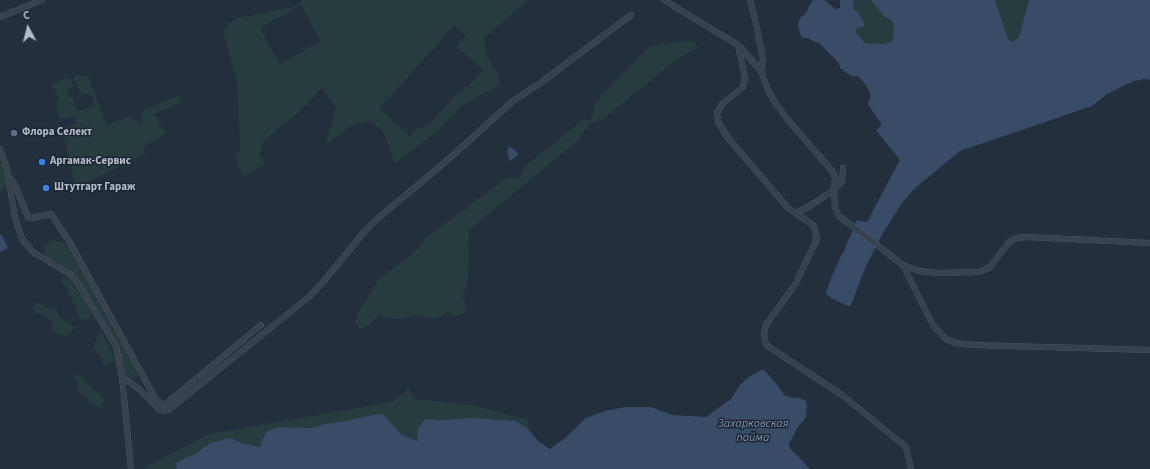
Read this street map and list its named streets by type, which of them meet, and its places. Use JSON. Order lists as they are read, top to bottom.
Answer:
{
  "water": ["Захарковская пойма"],
  "places": ["Флора Селект", "Аргамак-Сервис", "Штутгарт Гараж"],
  "north": "top"
}
